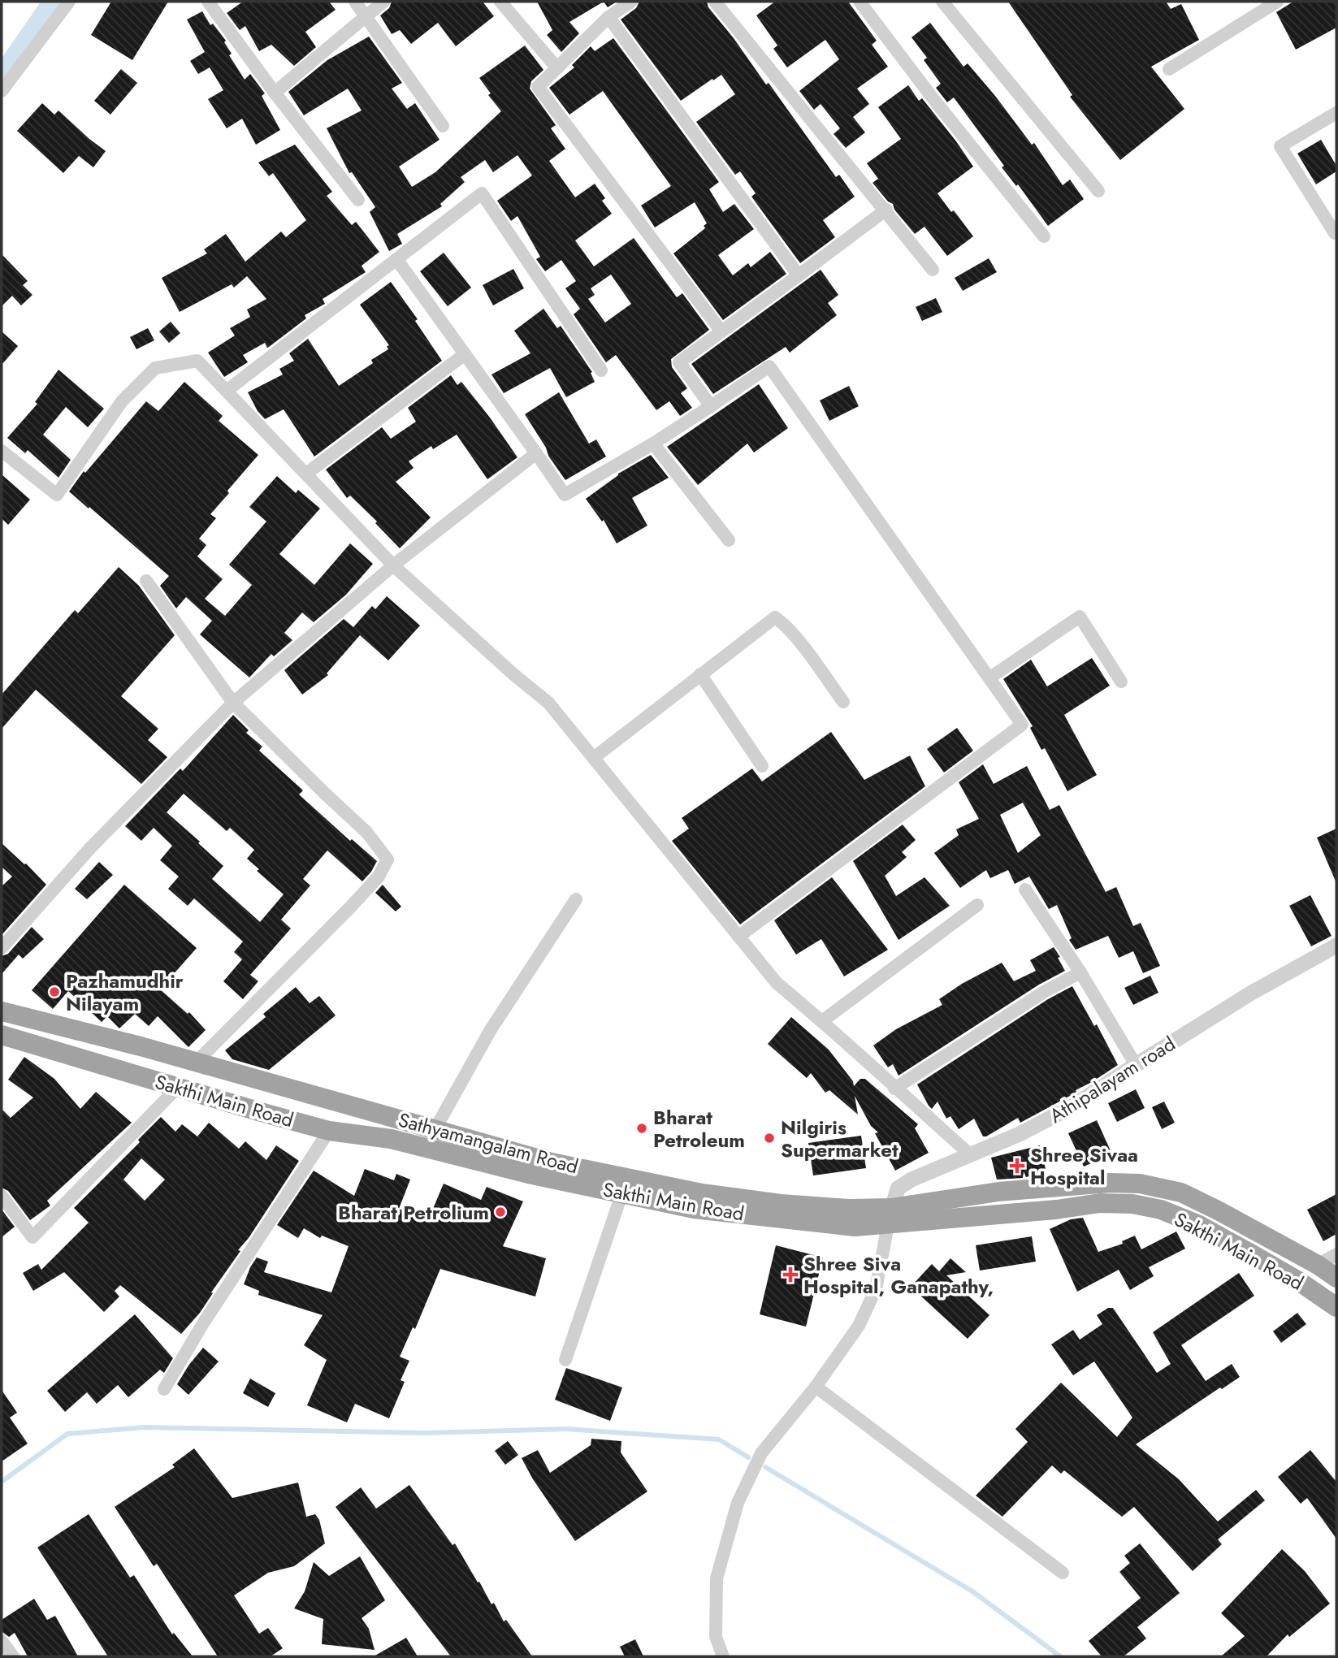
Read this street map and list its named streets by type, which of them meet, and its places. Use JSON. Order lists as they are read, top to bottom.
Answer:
{
  "streets": {
    "highway": ["Sakthi Main Road", "Sathyamangalam Road"],
    "street": ["Athipalayam road"]
  },
  "crossings": [
    ["Athipalayam road", "Sakthi Main Road"],
    ["Athipalayam road", "Sathyamangalam Road"],
    ["Sakthi Main Road", "Sathyamangalam Road"]
  ],
  "places": {
    "other": [
      "Pazhamudhir Nilayam",
      "Bharat Petroleum",
      "Nilgiris Supermarket",
      "Bharat Petrolium"
    ],
    "health": ["Shree Sivaa Hospital", "Shree Siva Hospital, Ganapathy,"]
  }
}
